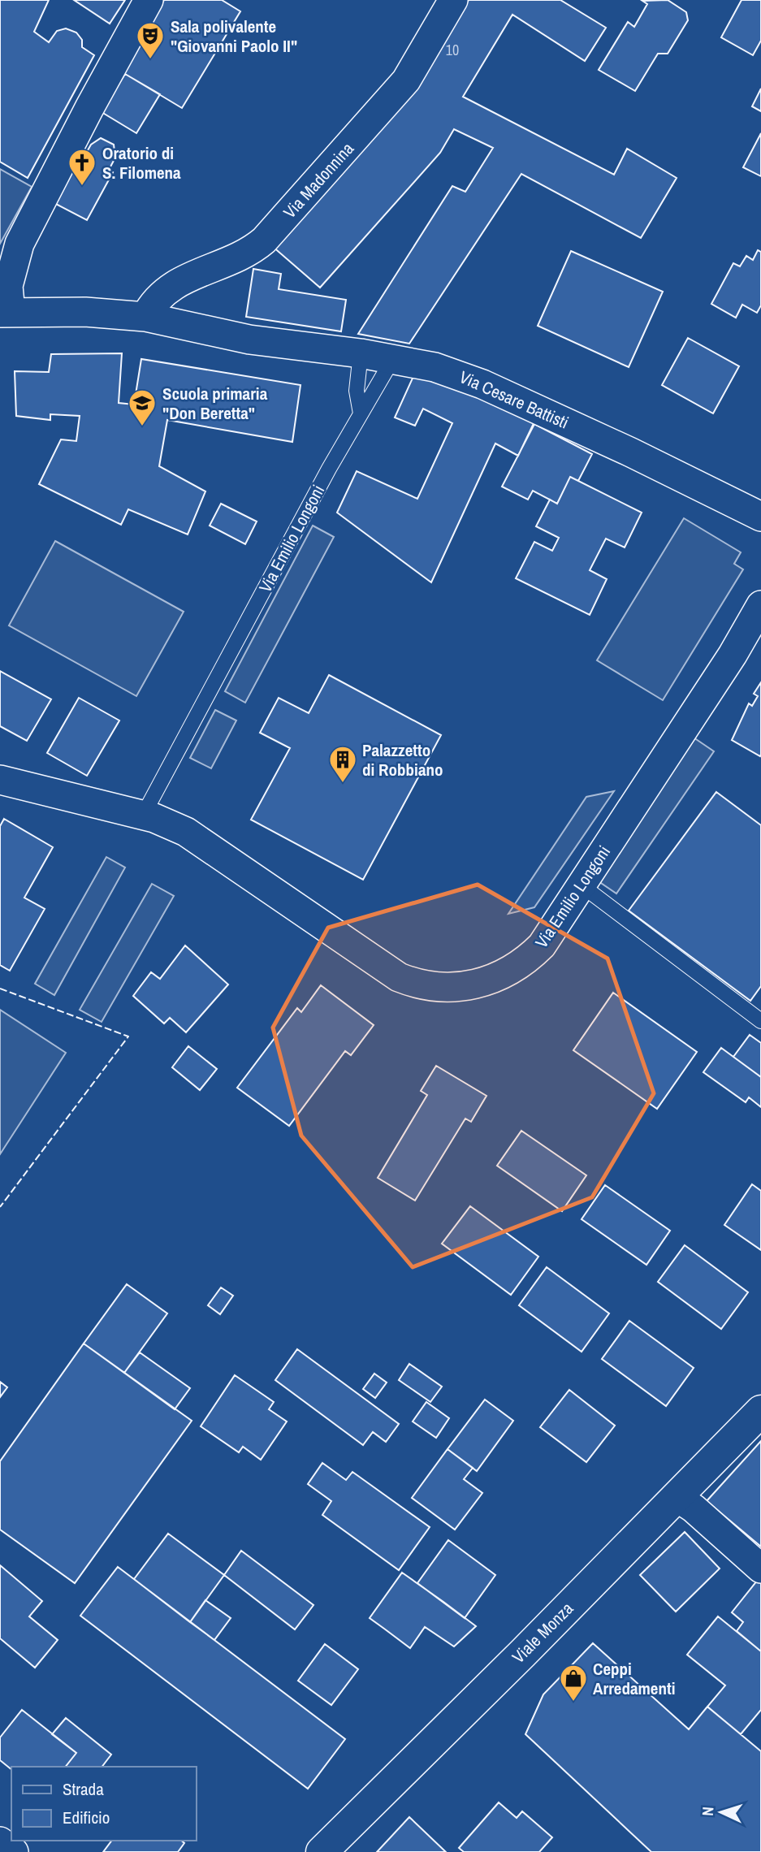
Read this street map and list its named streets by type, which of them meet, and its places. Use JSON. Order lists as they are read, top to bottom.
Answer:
{
  "streets": {
    "main road": ["Viale Monza"],
    "street": ["Via Madonnina", "Via Cesare Battisti", "Via Emilio Longoni"]
  },
  "crossings": [
    ["Via Madonnina", "Via Cesare Battisti"],
    ["Via Cesare Battisti", "Via Emilio Longoni"]
  ],
  "places": {
    "theatre": ["Sala polivalente \"Giovanni Paolo II\""],
    "church": ["Oratorio di S. Filomena"],
    "school or university": ["Scuola primaria \"Don Beretta\""],
    "building": ["Palazzetto di Robbiano"],
    "shop": ["Ceppi Arredamenti"]
  },
  "house_numbers": ["10"],
  "legend": ["Strada", "Edificio"],
  "north": "left"
}
